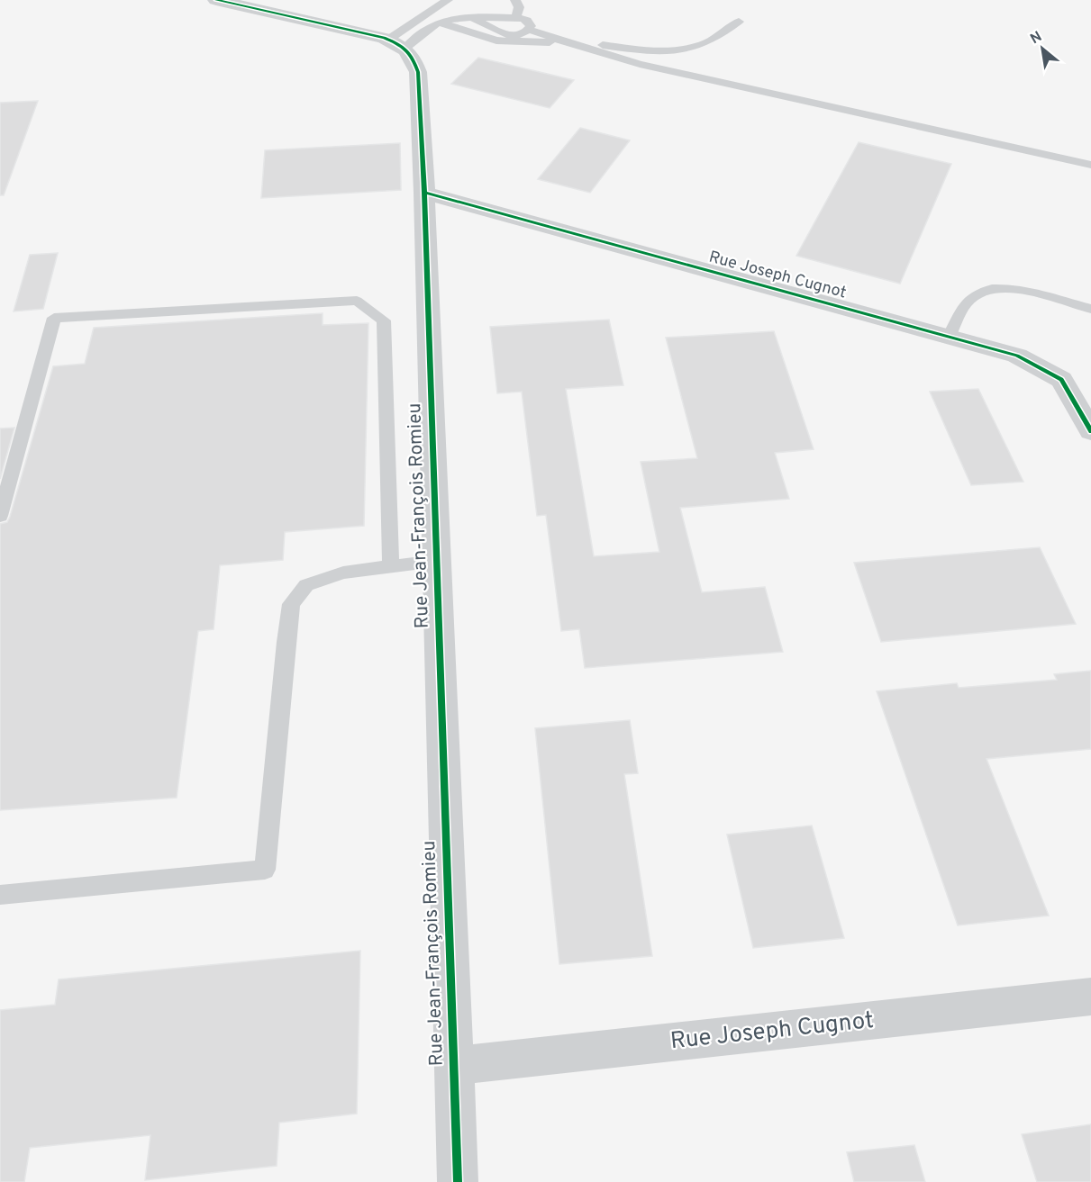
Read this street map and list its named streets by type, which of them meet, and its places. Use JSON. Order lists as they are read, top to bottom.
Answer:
{
  "streets": {
    "street": ["Rue Joseph Cugnot", "Rue Jean-François Romieu"]
  },
  "crossings": [
    ["Rue Joseph Cugnot", "Rue Jean-François Romieu"]
  ],
  "north": "top left"
}
